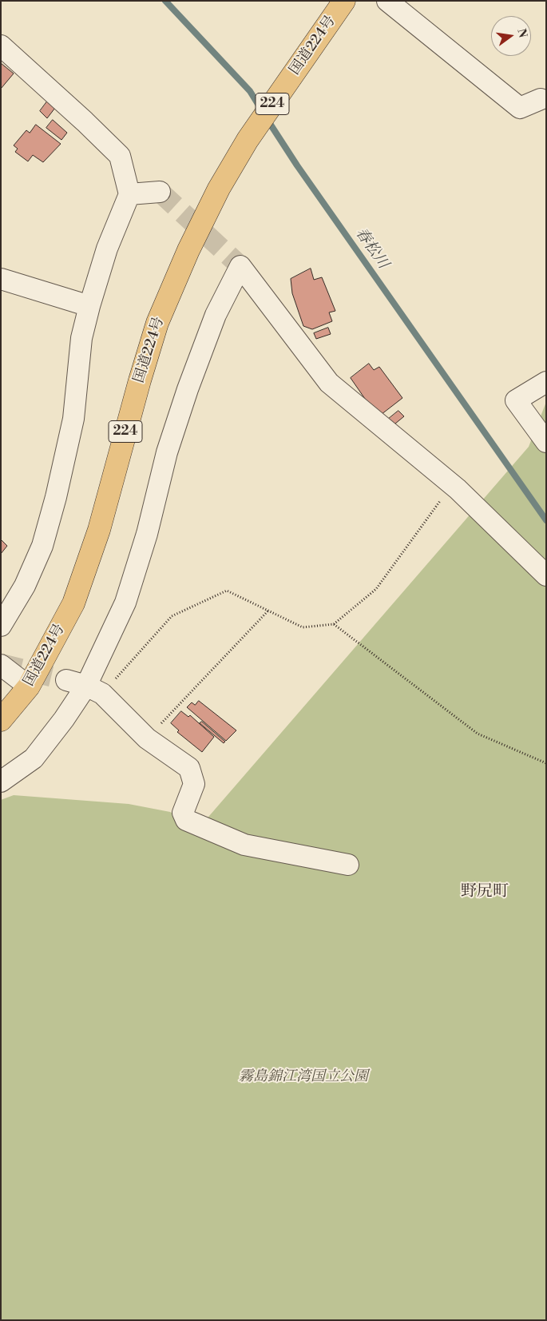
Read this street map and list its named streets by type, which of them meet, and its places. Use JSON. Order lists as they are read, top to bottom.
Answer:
{
  "streets": {
    "highway": ["国道224号", "224"]
  },
  "districts": ["野尻町"],
  "water": ["春松川"],
  "parks": ["霧島錦江湾国立公園"],
  "north": "right"
}
